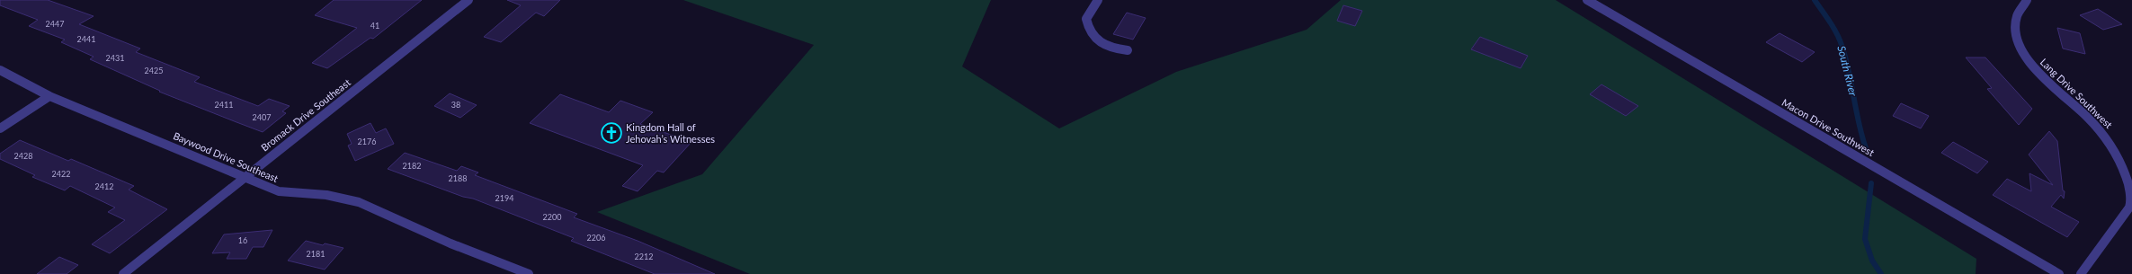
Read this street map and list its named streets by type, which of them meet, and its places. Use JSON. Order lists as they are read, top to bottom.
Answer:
{
  "streets": {
    "street": [
      "Lang Drive Southwest",
      "Bromack Drive Southeast",
      "Macon Drive Southwest",
      "Baywood Drive Southeast"
    ]
  },
  "crossings": [
    ["Bromack Drive Southeast", "Baywood Drive Southeast"]
  ],
  "water": ["South River"],
  "places": {
    "church": ["Kingdom Hall of Jehovah’s Witnesses"]
  },
  "house_numbers": [
    "2447",
    "41",
    "2441",
    "2431",
    "2425",
    "2411",
    "38",
    "2407",
    "2176",
    "2428",
    "2182",
    "2422",
    "2188",
    "2412",
    "2194",
    "2200",
    "2206",
    "16",
    "2181",
    "2212"
  ]
}
